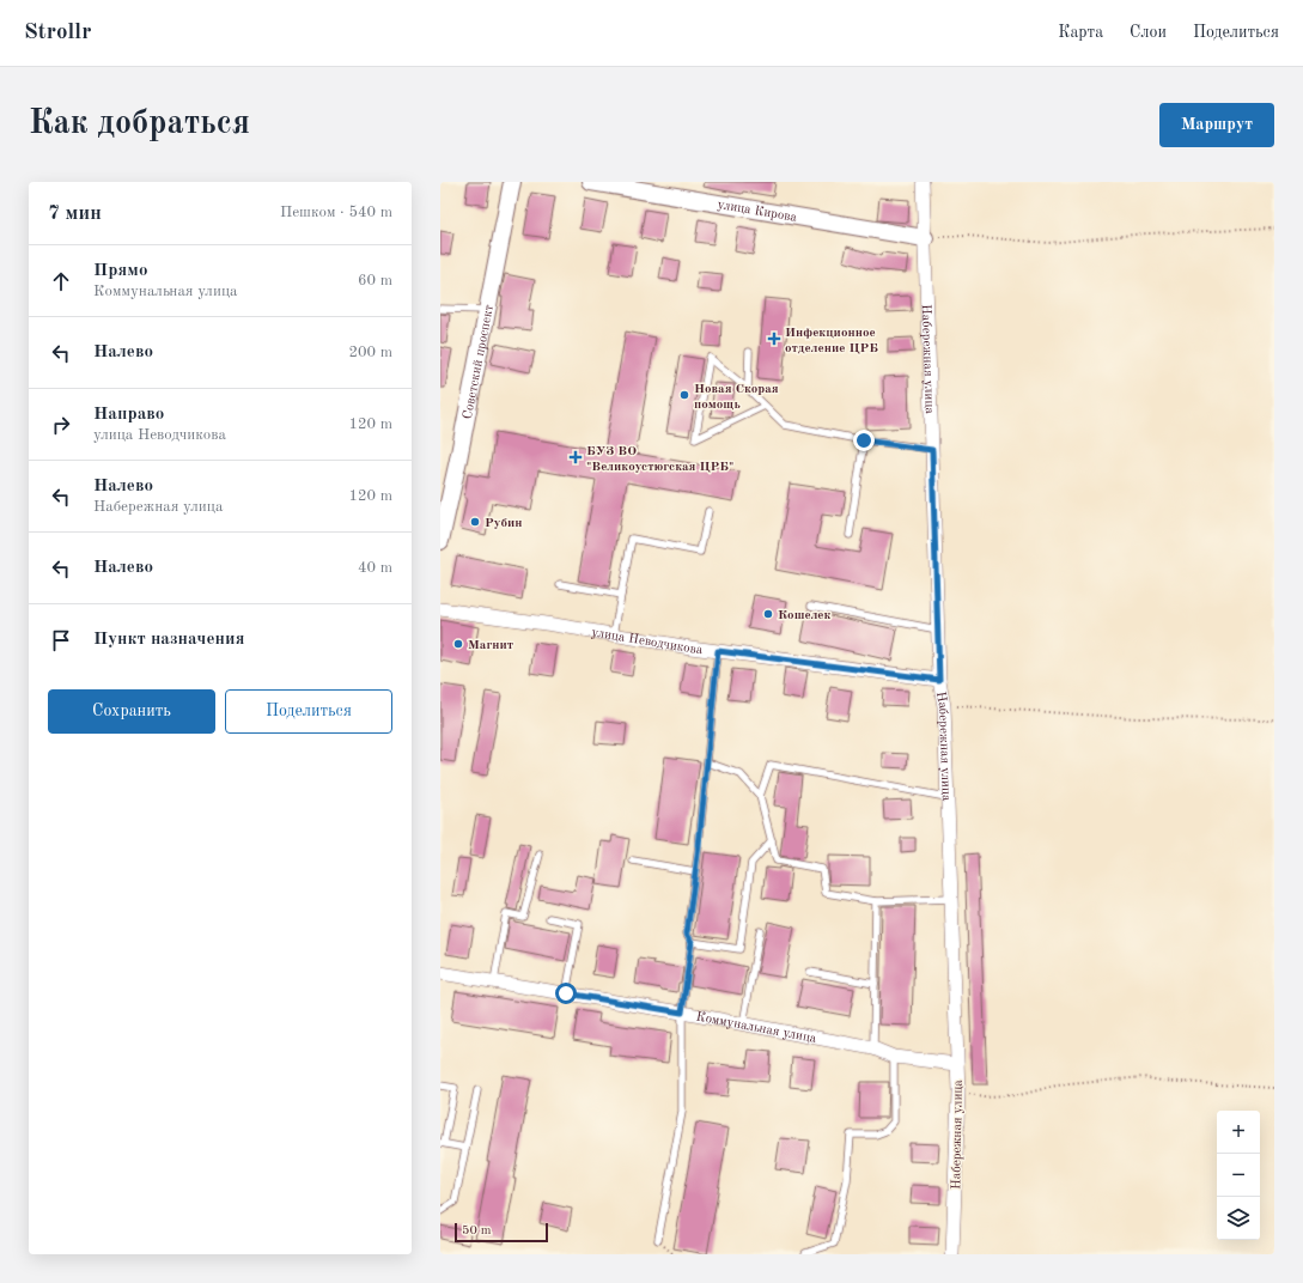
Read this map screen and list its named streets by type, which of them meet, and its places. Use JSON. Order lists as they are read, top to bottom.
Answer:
{
  "streets": {
    "street": [
      "улица Кирова",
      "Набережная улица",
      "Советский проспект",
      "улица Неводчикова",
      "Коммунальная улица"
    ]
  },
  "crossings": [
    ["улица Кирова", "Набережная улица"],
    ["Набережная улица", "улица Неводчикова"],
    ["Набережная улица", "Коммунальная улица"]
  ],
  "places": {
    "health": ["Инфекционное отделение ЦРБ", "БУЗ ВО \"Великоустюгская ЦРБ\""],
    "other": [
      "Новая Скорая помощь",
      "Рубин",
      "Кошелек",
      "Магнит"
    ]
  },
  "scale_bar": "50 m",
  "page": {
    "header": "Strollr",
    "nav": ["Карта", "Слои", "Поделиться"],
    "buttons": [
      "Маршрут",
      ["Сохранить", "Поделиться"]
    ],
    "title": "Как добраться",
    "heading": ["7 мин", "Пешком · 540 m"],
    "list": [
      ["Прямо", "Коммунальная улица", "60 m"],
      ["Налево", "200 m"],
      ["Направо", "улица Неводчикова", "120 m"],
      ["Налево", "Набережная улица", "120 m"],
      ["Налево", "40 m"],
      "Пункт назначения"
    ],
    "map_buttons": ["+", "−"],
    "scale": "50 m"
  }
}
